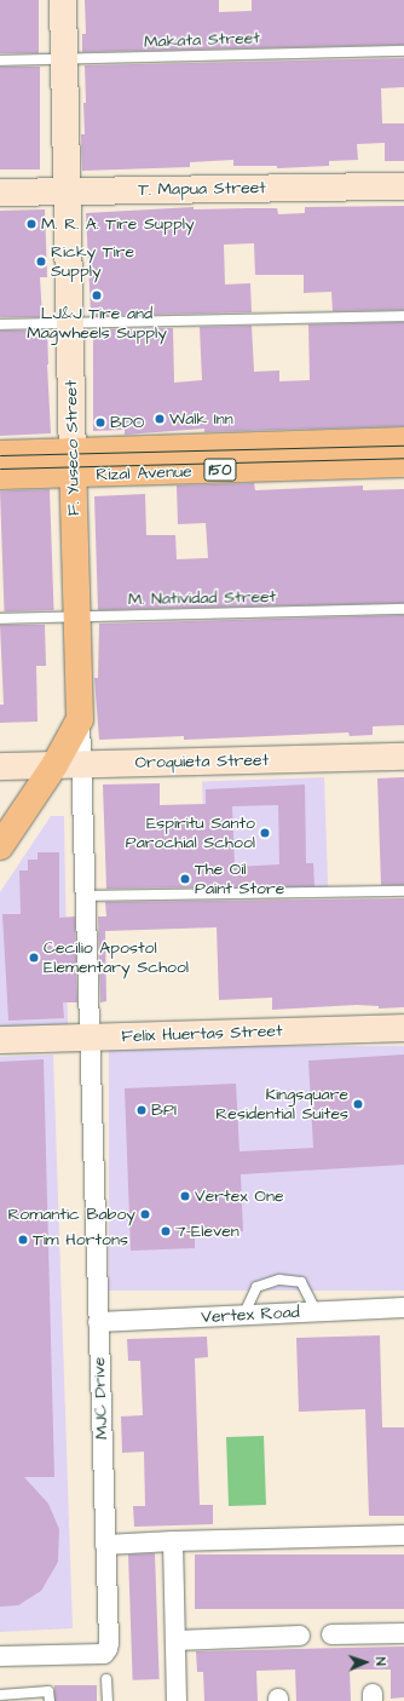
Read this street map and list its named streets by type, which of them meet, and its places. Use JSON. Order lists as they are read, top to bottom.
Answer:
{
  "streets": {
    "main road": ["F. Yuseco Street", "150", "Rizal Avenue"],
    "street": [
      "T. Mapua Street",
      "Oroquieta Street",
      "Felix Huertas Street",
      "Vertex Road",
      "MJC Drive"
    ],
    "lane": ["Makata Street", "M. Natividad Street"]
  },
  "crossings": [
    ["Makata Street", "F. Yuseco Street"],
    ["T. Mapua Street", "F. Yuseco Street"],
    ["F. Yuseco Street", "Rizal Avenue"],
    ["F. Yuseco Street", "M. Natividad Street"],
    ["F. Yuseco Street", "Oroquieta Street"],
    ["F. Yuseco Street", "Felix Huertas Street"],
    ["F. Yuseco Street", "MJC Drive"],
    ["Felix Huertas Street", "MJC Drive"],
    ["Vertex Road", "MJC Drive"]
  ],
  "places": [
    "M. R. A. Tire Supply",
    "Ricky Tire Supply",
    "LJ&J Tire and Magwheels Supply",
    "Walk Inn",
    "BDO",
    "Espiritu Santo Parochial School",
    "The Oil Paint Store",
    "Cecilio Apostol Elementary School",
    "Kingsquare Residential Suites",
    "BPI",
    "Vertex One",
    "Romantic Baboy",
    "7-Eleven",
    "Tim Hortons"
  ],
  "north": "right"
}
